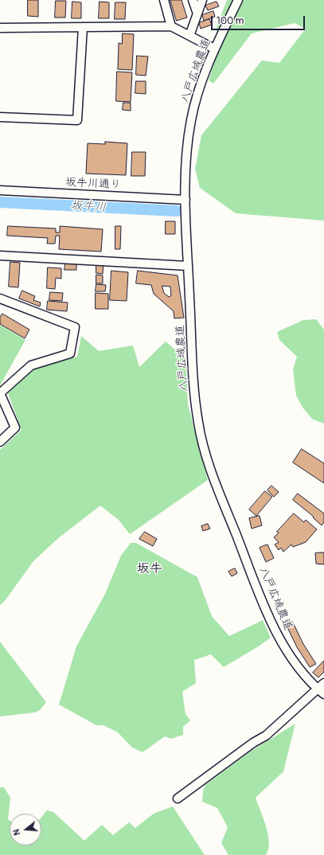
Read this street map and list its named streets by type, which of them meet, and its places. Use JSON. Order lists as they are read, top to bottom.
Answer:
{
  "streets": {
    "street": ["八戸広域農道", "坂牛川通り"]
  },
  "crossings": [
    ["八戸広域農道", "坂牛川通り"]
  ],
  "districts": ["坂牛"],
  "water": ["坂牛川"],
  "scale_bar": "100 m",
  "north": "left"
}
